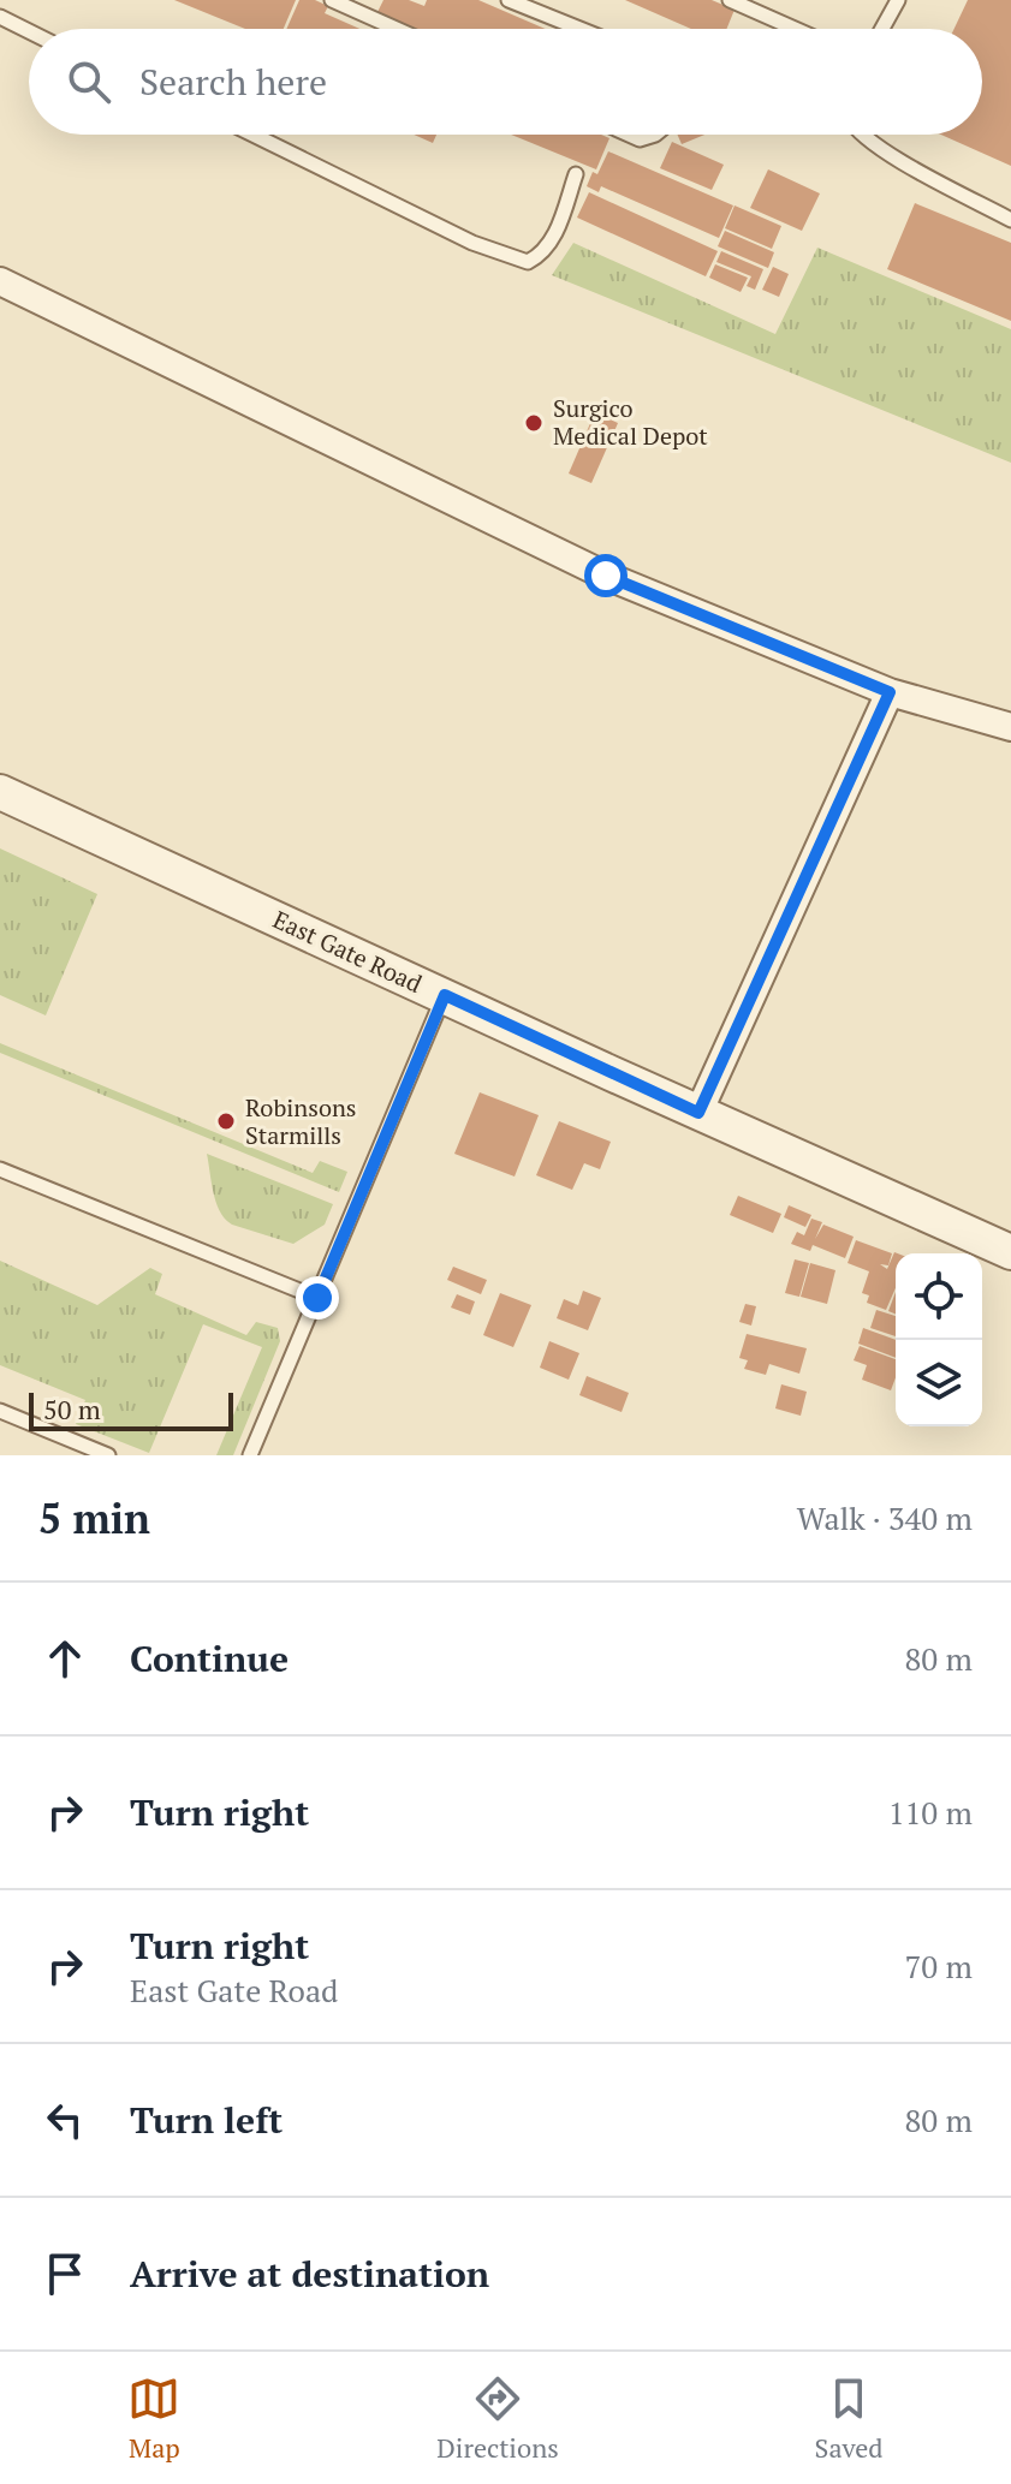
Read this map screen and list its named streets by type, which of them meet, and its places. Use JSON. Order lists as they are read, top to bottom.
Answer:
{
  "streets": {
    "street": ["East Gate Road"]
  },
  "places": ["Surgico Medical Depot", "Robinsons Starmills"],
  "scale_bar": "50 m",
  "page": {
    "search": "Search here",
    "scale": "50 m",
    "heading": ["5 min", "Walk · 340 m"],
    "list": [
      ["Continue", "80 m"],
      ["Turn right", "110 m"],
      ["Turn right", "East Gate Road", "70 m"],
      ["Turn left", "80 m"],
      "Arrive at destination"
    ],
    "nav": ["Map", "Directions", "Saved"]
  }
}
